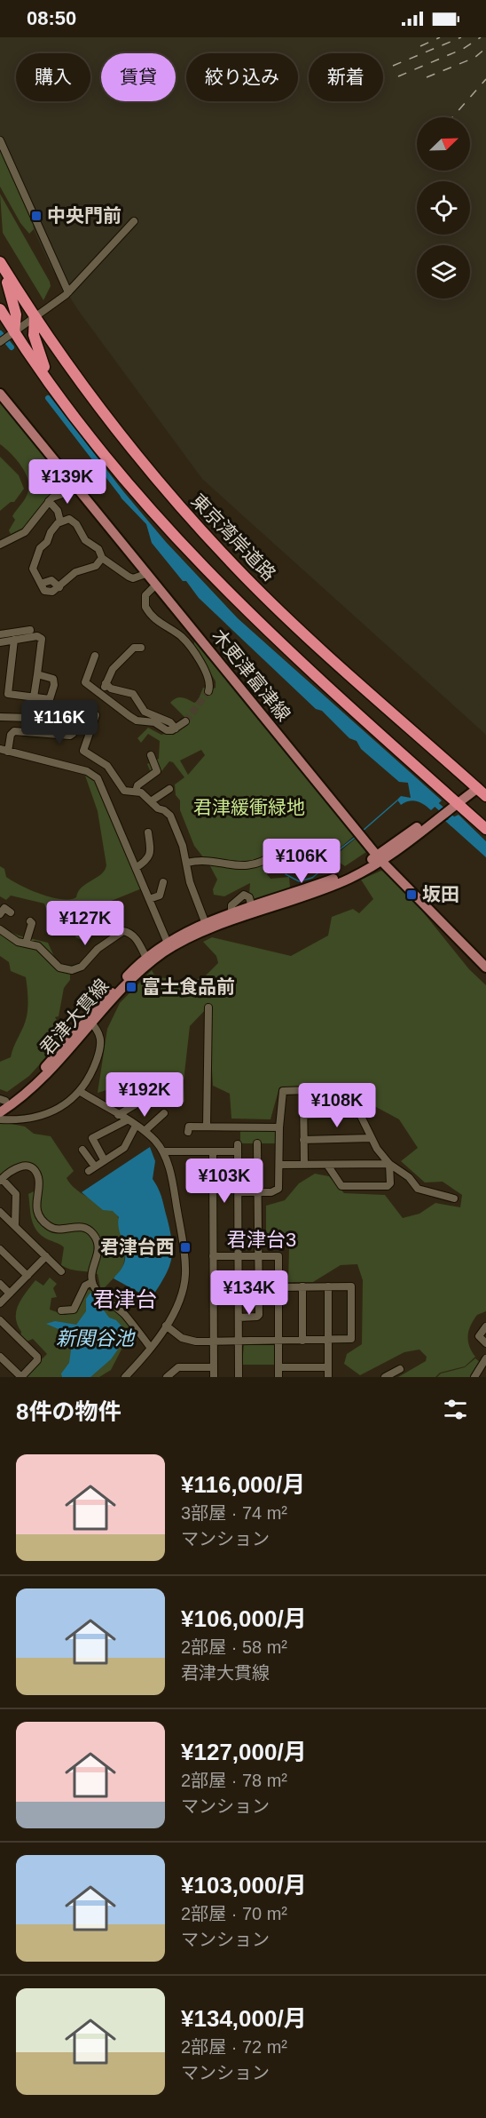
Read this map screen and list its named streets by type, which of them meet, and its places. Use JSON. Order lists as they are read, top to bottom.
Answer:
{
  "streets": {
    "highway": ["東京湾岸道路"],
    "main road": ["木更津富津線", "君津大貫線"]
  },
  "crossings": [
    ["東京湾岸道路", "君津大貫線"],
    ["木更津富津線", "君津大貫線"]
  ],
  "districts": ["君津台3", "君津台"],
  "water": ["新関谷池"],
  "parks": ["君津緩衝緑地"],
  "places": {
    "transit": [
      "中央門前",
      "坂田",
      "富士食品前",
      "君津台西"
    ]
  },
  "north": "top right",
  "page": {
    "status": "08:50",
    "chip": [
      "購入",
      "賃貸",
      "絞り込み",
      "新着"
    ],
    "price": [
      "¥139K",
      "¥116K",
      "¥106K",
      "¥127K",
      "¥192K",
      "¥108K",
      "¥103K",
      "¥134K"
    ],
    "heading": "8件の物件",
    "list": [
      {
        "name": "¥116,000/月",
        "note": "3部屋 · 74 m² · マンション"
      },
      {
        "name": "¥106,000/月",
        "note": "2部屋 · 58 m² · 君津大貫線"
      },
      {
        "name": "¥127,000/月",
        "note": "2部屋 · 78 m² · マンション"
      },
      {
        "name": "¥103,000/月",
        "note": "2部屋 · 70 m² · マンション"
      },
      {
        "name": "¥134,000/月",
        "note": "2部屋 · 72 m² · マンション"
      }
    ]
  }
}
